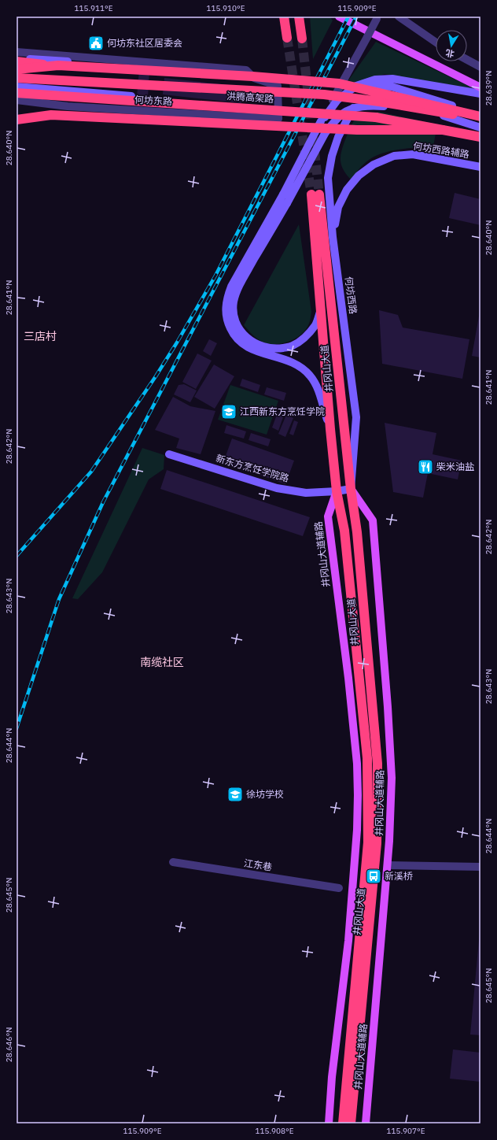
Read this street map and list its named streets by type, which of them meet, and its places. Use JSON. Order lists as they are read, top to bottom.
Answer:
{
  "streets": {
    "highway": ["洪腾高架路", "井冈山大道"],
    "main road": [
      "何坊东路",
      "何坊西路辅路",
      "何坊西路",
      "新东方烹饪学院路",
      "井冈山大道辅路"
    ],
    "street": ["江东巷"]
  },
  "crossings": [
    ["何坊西路辅路", "何坊西路"],
    ["何坊西路", "井冈山大道"],
    ["何坊西路", "新东方烹饪学院路"],
    ["何坊西路", "井冈山大道辅路"],
    ["井冈山大道", "新东方烹饪学院路"],
    ["井冈山大道", "井冈山大道辅路"],
    ["新东方烹饪学院路", "井冈山大道辅路"]
  ],
  "districts": ["三店村", "南缆社区"],
  "places": {
    "public building": ["何坊东社区居委会"],
    "school or university": ["江西新东方烹饪学院", "徐坊学校"],
    "restaurant": ["柴米油盐"],
    "bus stop": ["新溪桥"]
  },
  "north": "bottom",
  "coordinates": [
    "115.911°E",
    "115.910°E",
    "115.909°E",
    "28.639°N",
    "28.640°N",
    "28.641°N",
    "28.642°N",
    "28.643°N",
    "28.644°N",
    "28.645°N",
    "28.646°N",
    "115.908°E",
    "115.907°E"
  ]
}
